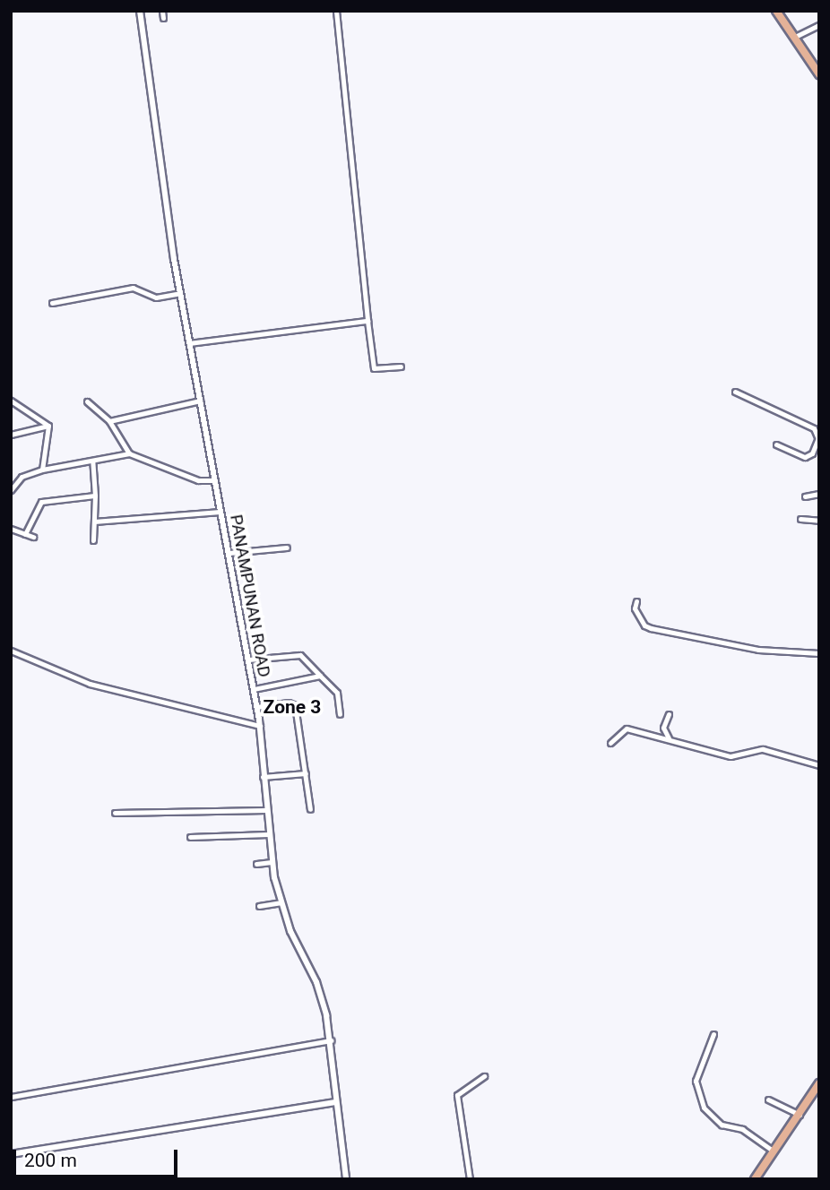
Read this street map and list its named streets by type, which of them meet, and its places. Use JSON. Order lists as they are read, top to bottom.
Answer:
{
  "streets": {
    "street": ["PANAMPUNAN ROAD"]
  },
  "districts": ["Zone 3"],
  "scale_bar": "200 m"
}
